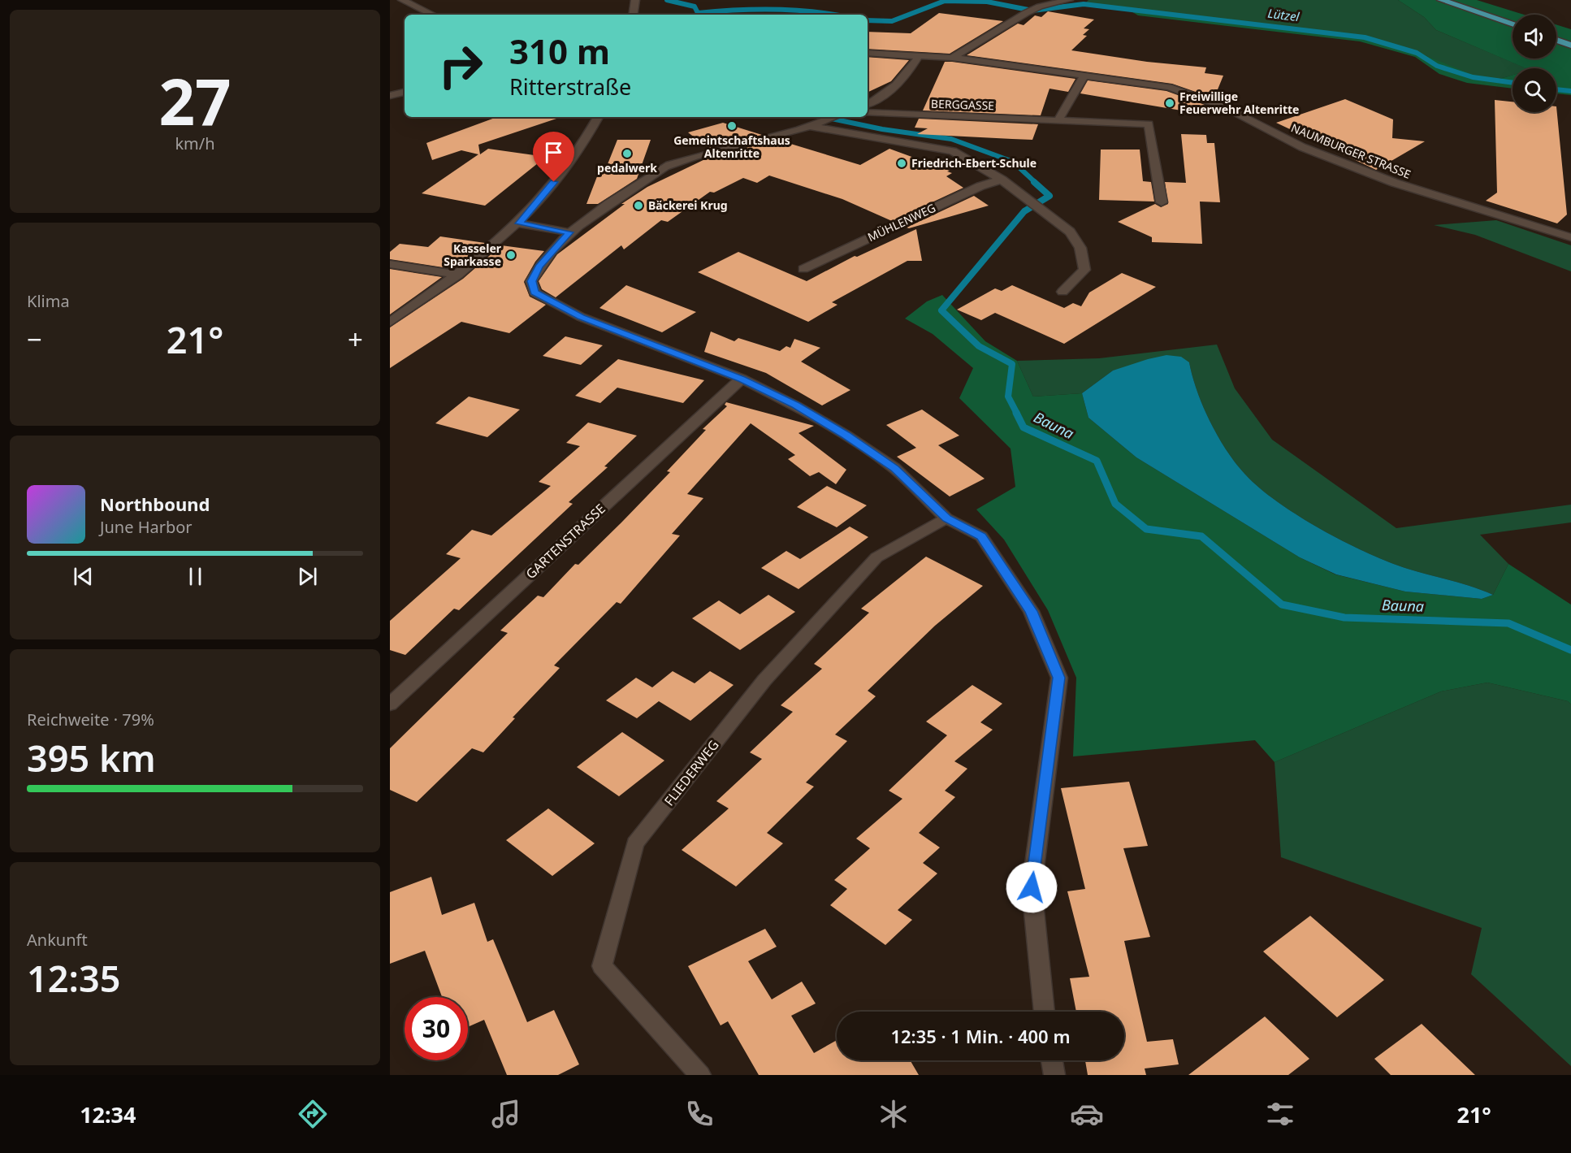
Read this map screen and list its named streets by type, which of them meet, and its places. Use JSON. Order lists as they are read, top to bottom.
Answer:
{
  "streets": {
    "street": [
      "BERGGASSE",
      "NAUMBURGER STRASSE",
      "MÜHLENWEG",
      "GARTENSTRASSE",
      "FLIEDERWEG"
    ]
  },
  "water": ["Lützel", "Bauna"],
  "places": [
    "Freiwillige Feuerwehr Altenritte",
    "Gemeintschaftshaus Altenritte",
    "pedalwerk",
    "Friedrich-Ebert-Schule",
    "Bäckerei Krug",
    "Kasseler Sparkasse"
  ],
  "page": {
    "tile": [
      ["27", "km/h"],
      "Klima",
      ["Reichweite · 79%", "395 km"],
      ["Ankunft", "12:35"]
    ],
    "turn": ["310 m", "Ritterstraße"],
    "heat": ["−", "21°", "+"],
    "song": ["Northbound", "June Harbor"],
    "limit": "30",
    "trip": "12:35 · 1 Min. · 400 m",
    "tabs": ["12:34", "21°"]
  }
}
